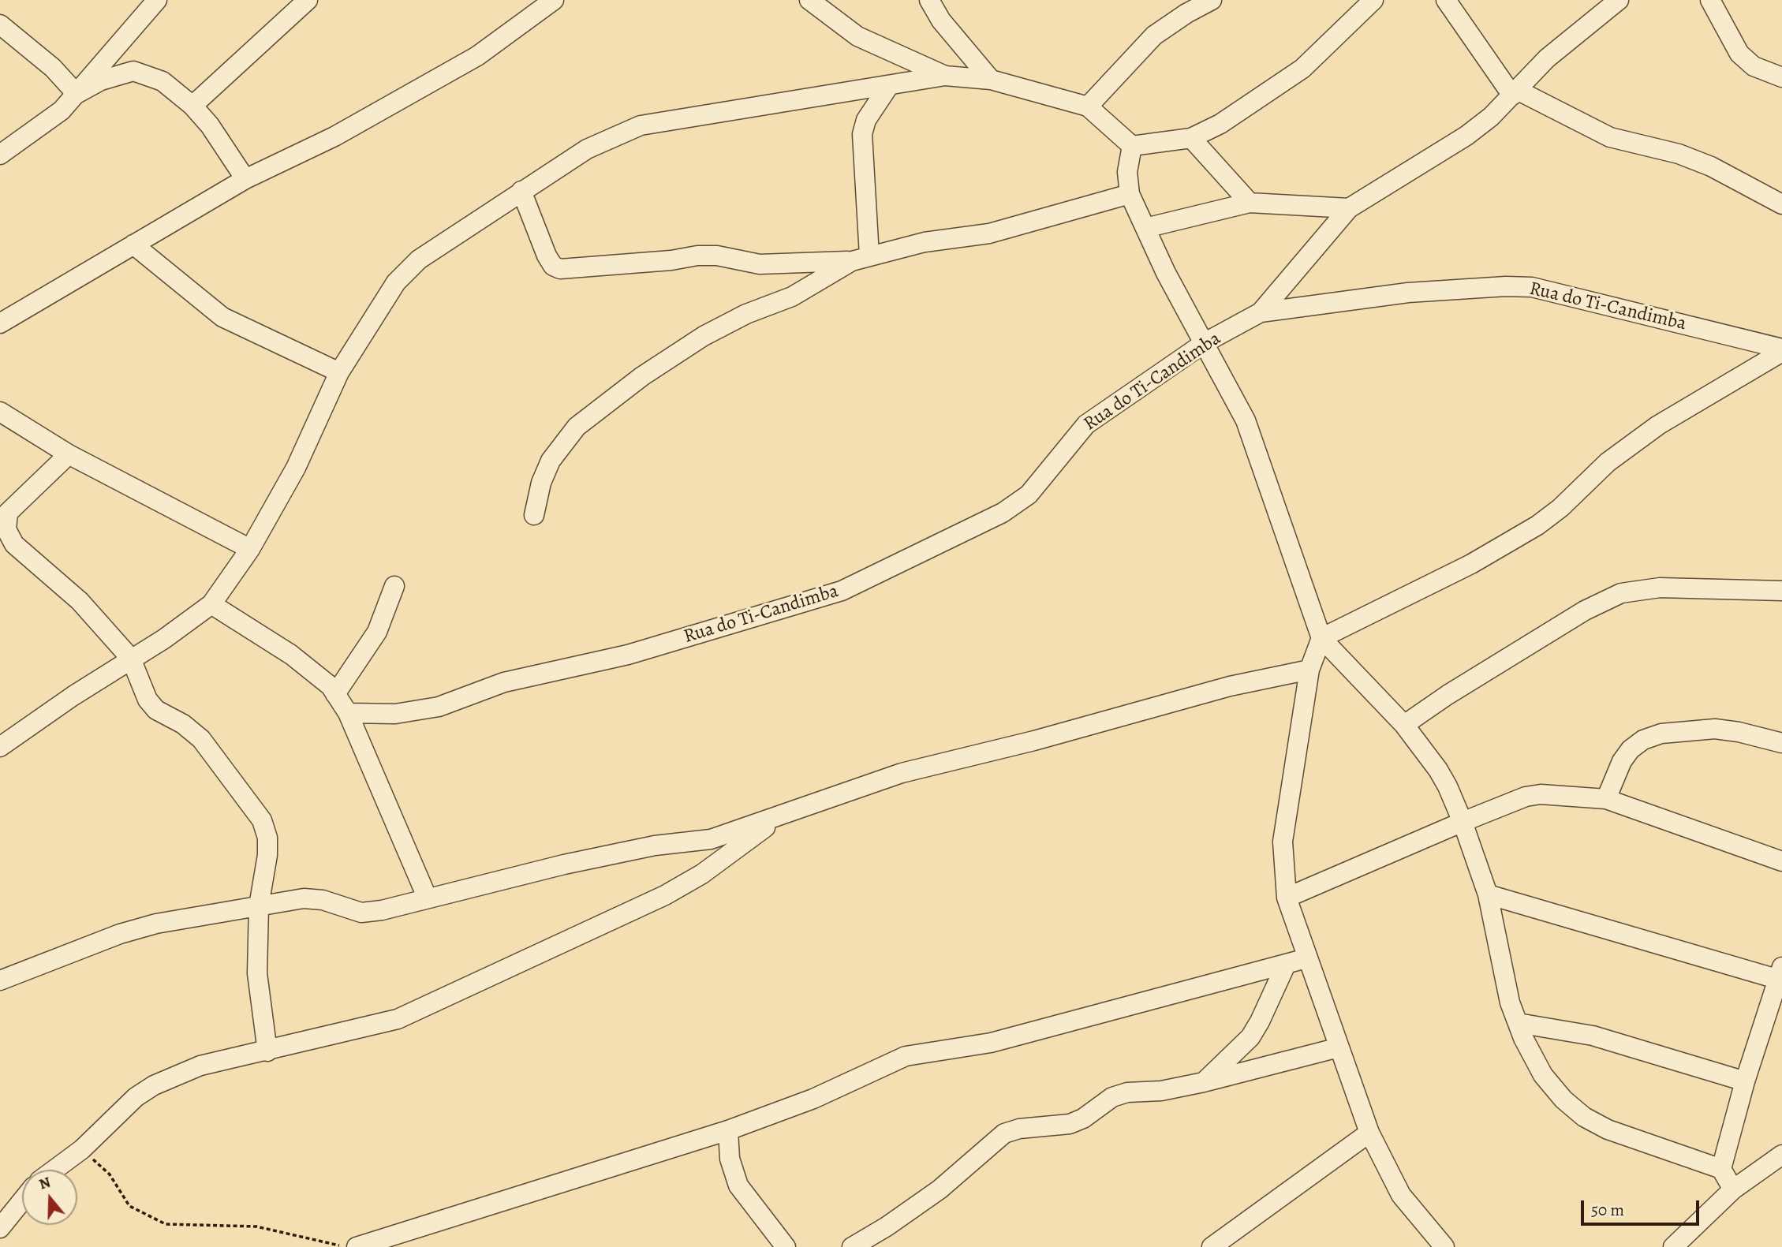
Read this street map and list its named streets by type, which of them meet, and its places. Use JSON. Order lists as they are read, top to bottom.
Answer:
{
  "streets": {
    "street": ["Rua do Ti-Candimba"]
  },
  "scale_bar": "50 m",
  "north": "top"
}
